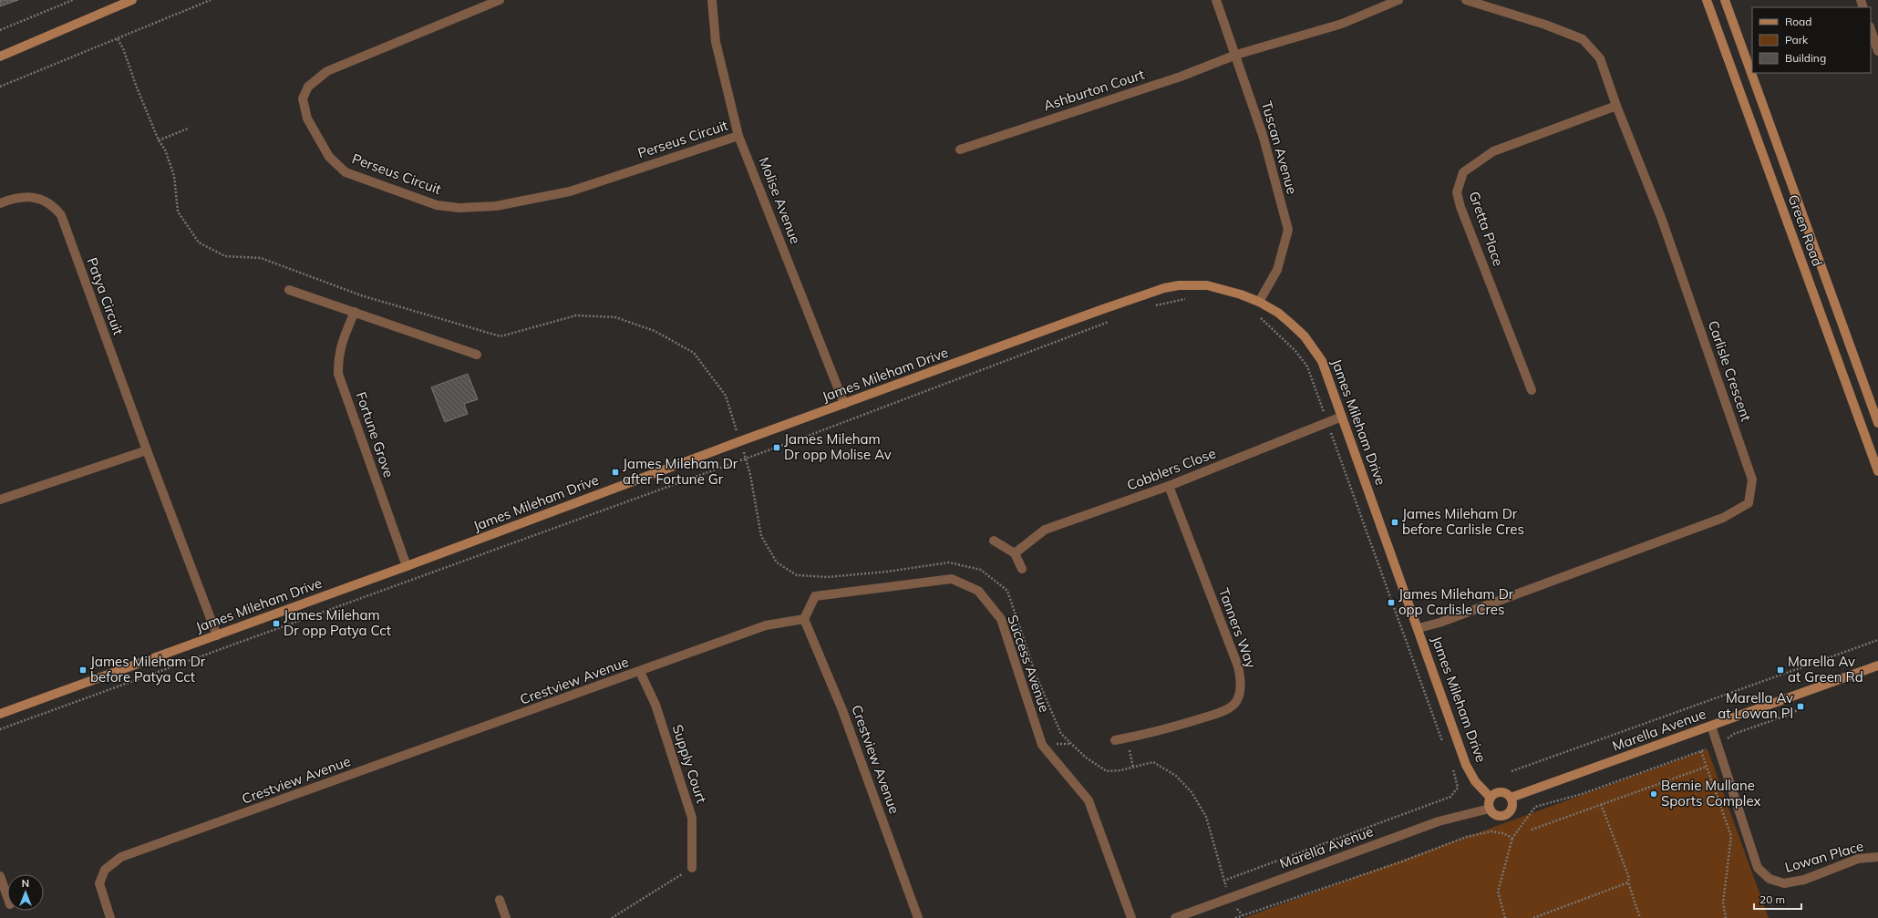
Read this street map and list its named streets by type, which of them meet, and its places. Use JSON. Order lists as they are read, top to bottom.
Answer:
{
  "streets": {
    "street": [
      "Ashburton Court",
      "Perseus Circuit",
      "Tuscan Avenue",
      "Molise Avenue",
      "Gretta Place",
      "Green Road",
      "Patya Circuit",
      "Carlisle Crescent",
      "James Mileham Drive",
      "Fortune Grove",
      "Cobblers Close",
      "Tanners Way",
      "Success Avenue",
      "Crestview Avenue",
      "Marella Avenue",
      "Supply Court",
      "Lowan Place"
    ]
  },
  "crossings": [
    ["Ashburton Court", "Tuscan Avenue"],
    ["Perseus Circuit", "Molise Avenue"],
    ["Tuscan Avenue", "James Mileham Drive"],
    ["Molise Avenue", "James Mileham Drive"],
    ["Gretta Place", "Carlisle Crescent"],
    ["Patya Circuit", "James Mileham Drive"],
    ["Carlisle Crescent", "James Mileham Drive"],
    ["James Mileham Drive", "Fortune Grove"],
    ["James Mileham Drive", "Cobblers Close"],
    ["James Mileham Drive", "Marella Avenue"],
    ["Cobblers Close", "Tanners Way"],
    ["Success Avenue", "Crestview Avenue"],
    ["Crestview Avenue", "Supply Court"],
    ["Marella Avenue", "Lowan Place"]
  ],
  "places": {
    "transit": [
      "James Mileham Dr opp Molise Av",
      "James Mileham Dr after Fortune Gr",
      "James Mileham Dr before Carlisle Cres",
      "James Mileham Dr opp Carlisle Cres",
      "James Mileham Dr opp Patya Cct",
      "James Mileham Dr before Patya Cct",
      "Marella Av at Green Rd",
      "Marella Av at Lowan Pl"
    ],
    "other": ["Bernie Mullane Sports Complex"]
  },
  "legend": ["Road", "Park", "Building"],
  "scale_bar": "20 m",
  "north": "top"
}
